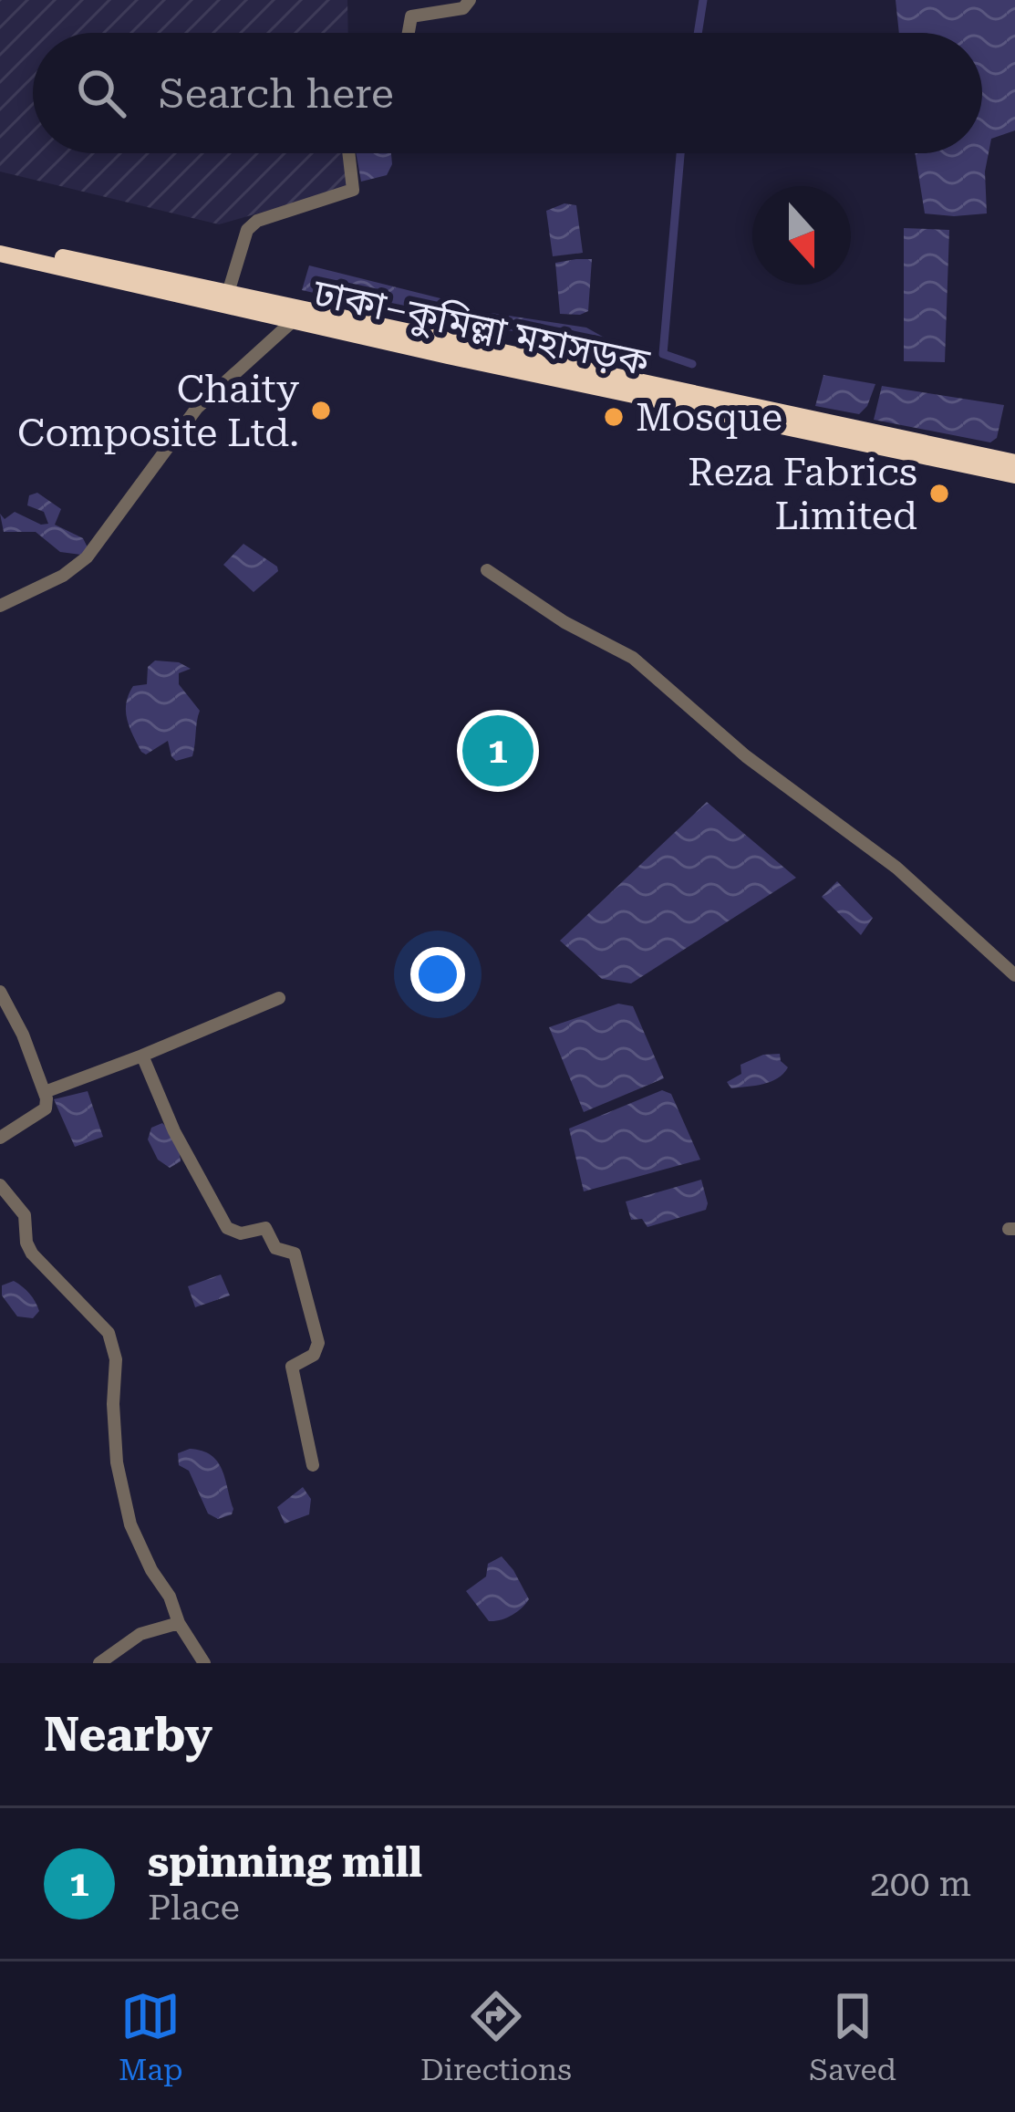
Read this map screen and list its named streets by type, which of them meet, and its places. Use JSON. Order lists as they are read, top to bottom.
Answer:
{
  "streets": {
    "highway": ["ঢাকা–কুমিল্লা মহাসড়ক"]
  },
  "places": ["Chaity Composite Ltd.", "Mosque", "Reza Fabrics Limited"],
  "north": "bottom",
  "page": {
    "search": "Search here",
    "pins": "1",
    "heading": "Nearby",
    "list": [
      {
        "mark": "1",
        "name": "spinning mill",
        "note": "Place",
        "value": "200 m"
      }
    ],
    "nav": ["Map", "Directions", "Saved"]
  }
}
